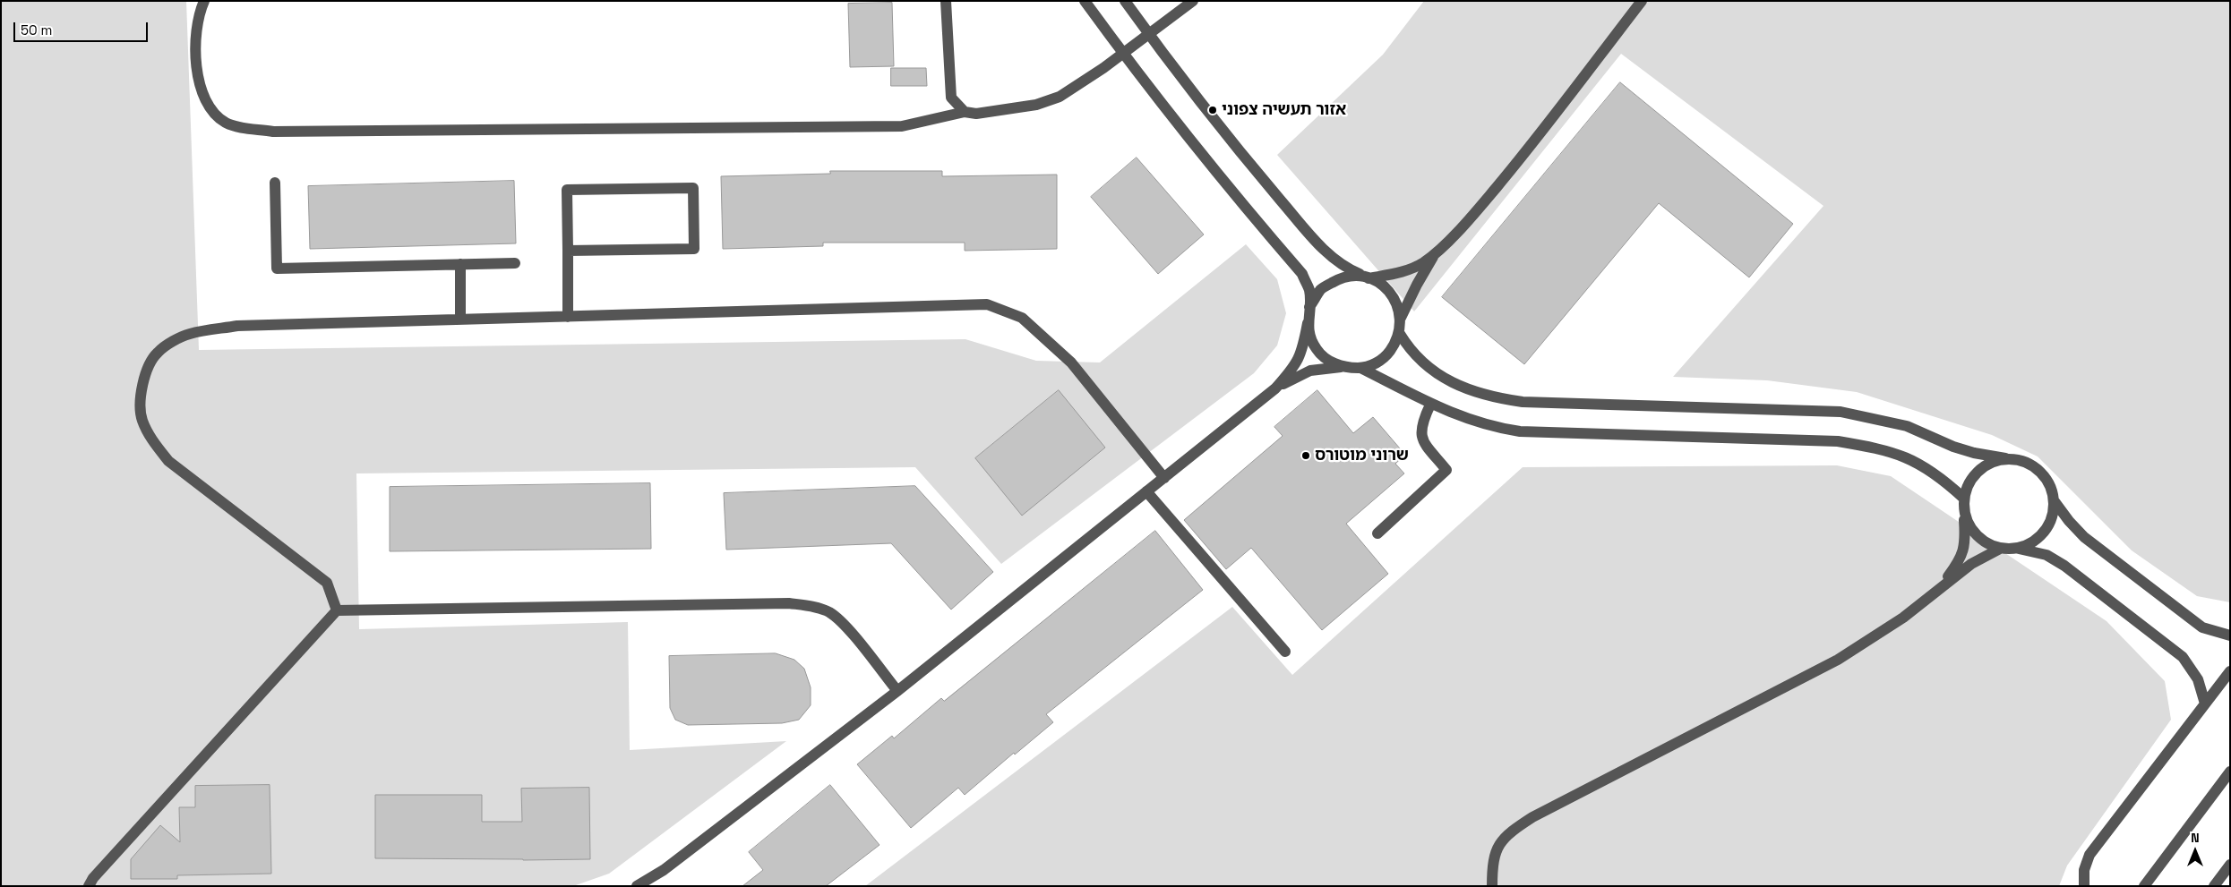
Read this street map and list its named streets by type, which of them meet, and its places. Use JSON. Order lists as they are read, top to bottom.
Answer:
{
  "places": ["אזור תעשיה צפוני", "שרוני מוטורס"],
  "scale_bar": "50 m",
  "north": "top"
}
